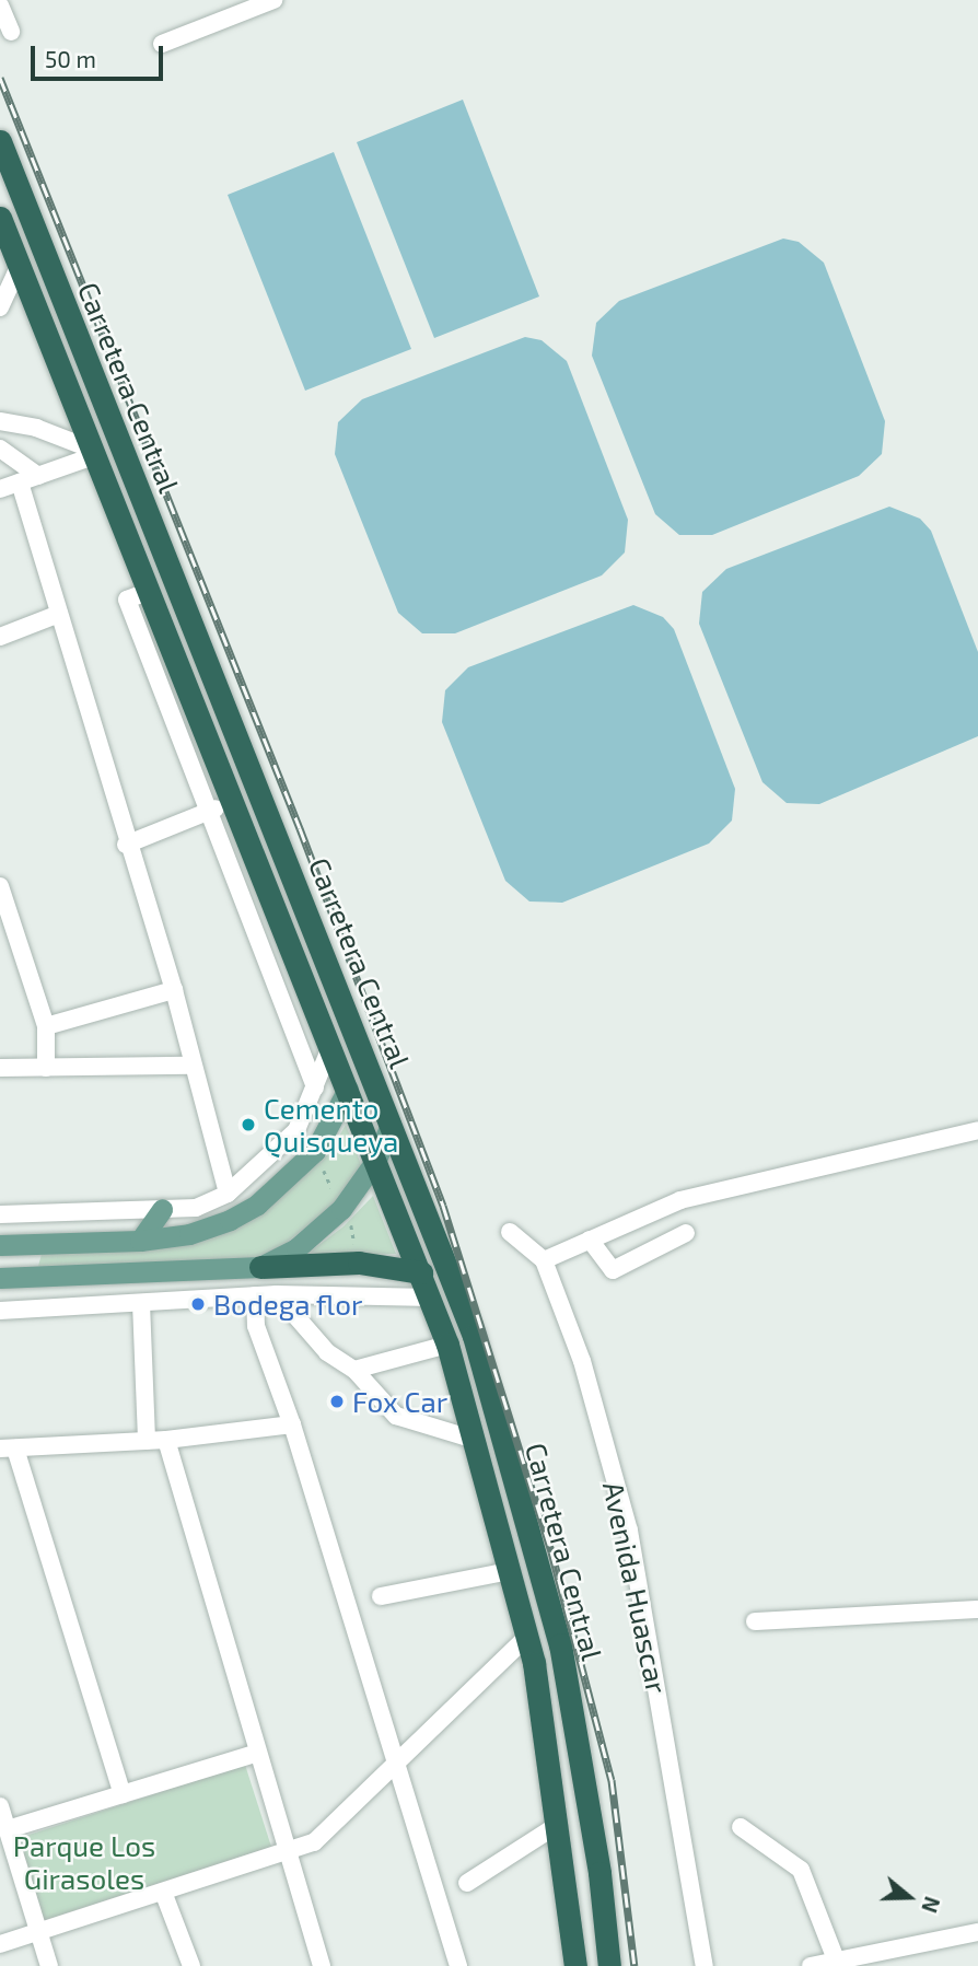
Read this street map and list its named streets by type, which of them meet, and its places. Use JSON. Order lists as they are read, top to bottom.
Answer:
{
  "streets": {
    "highway": ["Carretera Central"],
    "street": ["Avenida Huascar"]
  },
  "parks": ["Parque Los Girasoles"],
  "places": ["Cemento Quisqueya", "Bodega flor", "Fox Car"],
  "scale_bar": "50 m",
  "north": "right"
}
